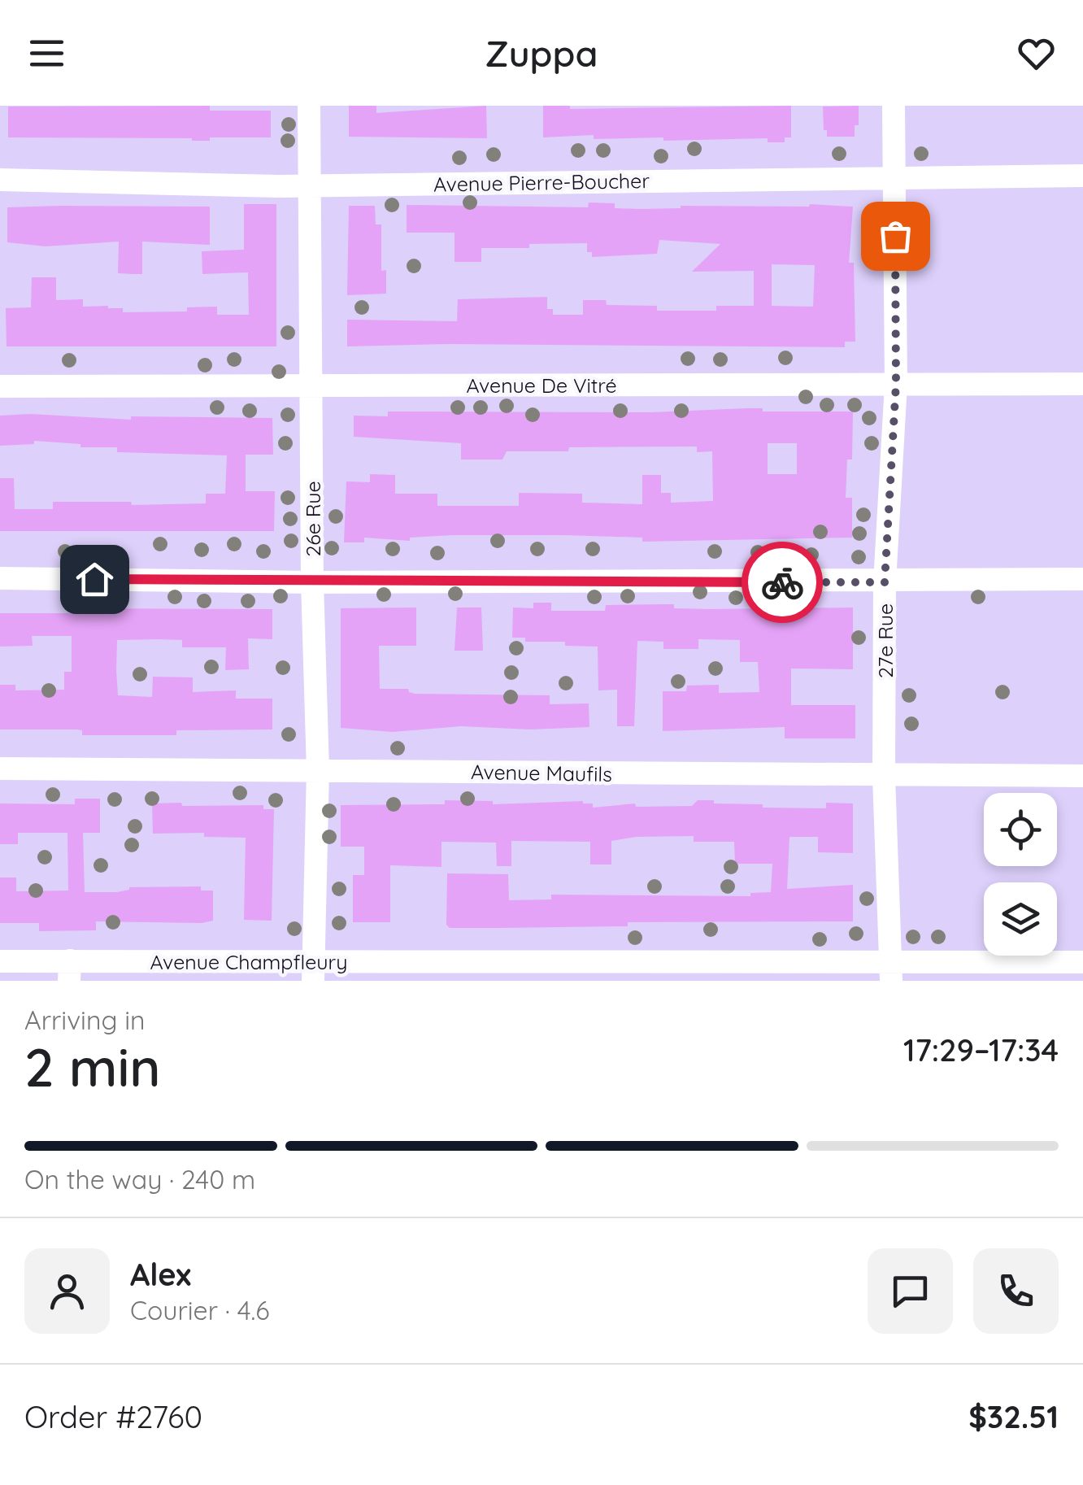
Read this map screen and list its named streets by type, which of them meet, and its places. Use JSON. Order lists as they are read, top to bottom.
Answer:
{
  "streets": {
    "street": [
      "Avenue Pierre-Boucher",
      "Avenue De Vitré",
      "26e Rue",
      "27e Rue",
      "Avenue Maufils",
      "Avenue Champfleury"
    ]
  },
  "crossings": [
    ["Avenue Pierre-Boucher", "26e Rue"],
    ["Avenue Pierre-Boucher", "27e Rue"],
    ["Avenue De Vitré", "26e Rue"],
    ["Avenue De Vitré", "27e Rue"],
    ["26e Rue", "Avenue Maufils"],
    ["26e Rue", "Avenue Champfleury"],
    ["27e Rue", "Avenue Maufils"],
    ["27e Rue", "Avenue Champfleury"]
  ],
  "page": {
    "header": "Zuppa",
    "heading": ["2 min", "Arriving in", "17:29–17:34"],
    "panel": [
      "Alex",
      "Courier · 4.6",
      "Order #2760",
      "$32.51"
    ],
    "bar": "On the way · 240 m"
  }
}
